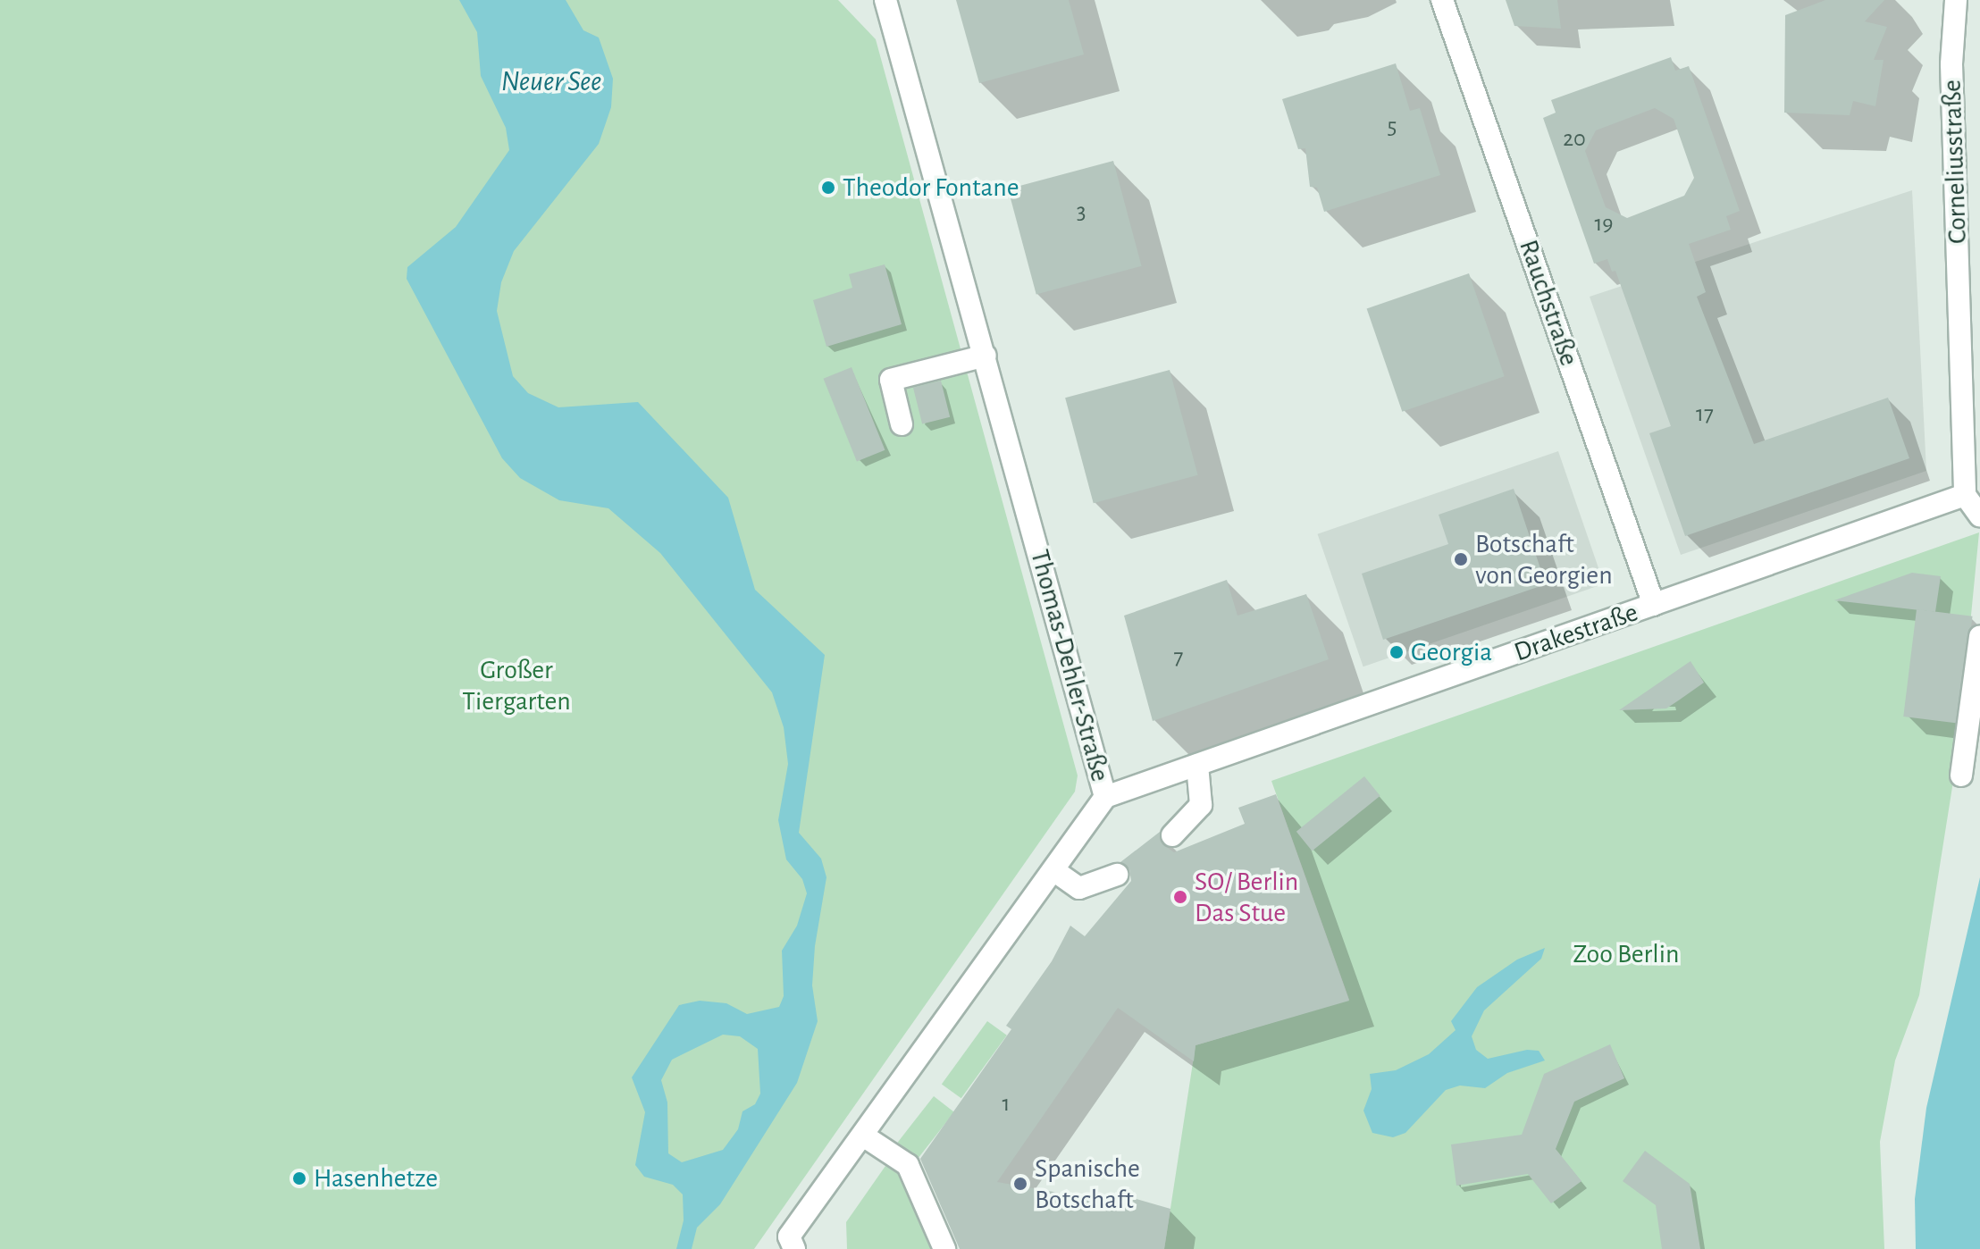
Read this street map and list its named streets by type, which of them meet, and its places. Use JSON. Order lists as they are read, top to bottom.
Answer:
{
  "streets": {
    "street": [
      "Corneliusstraße",
      "Rauchstraße",
      "Drakestraße",
      "Thomas-Dehler-Straße"
    ]
  },
  "crossings": [
    ["Corneliusstraße", "Drakestraße"],
    ["Rauchstraße", "Drakestraße"],
    ["Drakestraße", "Thomas-Dehler-Straße"]
  ],
  "water": ["Neuer See"],
  "parks": ["Großer Tiergarten", "Zoo Berlin"],
  "places": [
    "Theodor Fontane",
    "Botschaft von Georgien",
    "Georgia",
    "SO/ Berlin Das Stue",
    "Hasenhetze",
    "Spanische Botschaft"
  ],
  "house_numbers": [
    "5",
    "20",
    "3",
    "19",
    "17",
    "7",
    "1"
  ]
}
